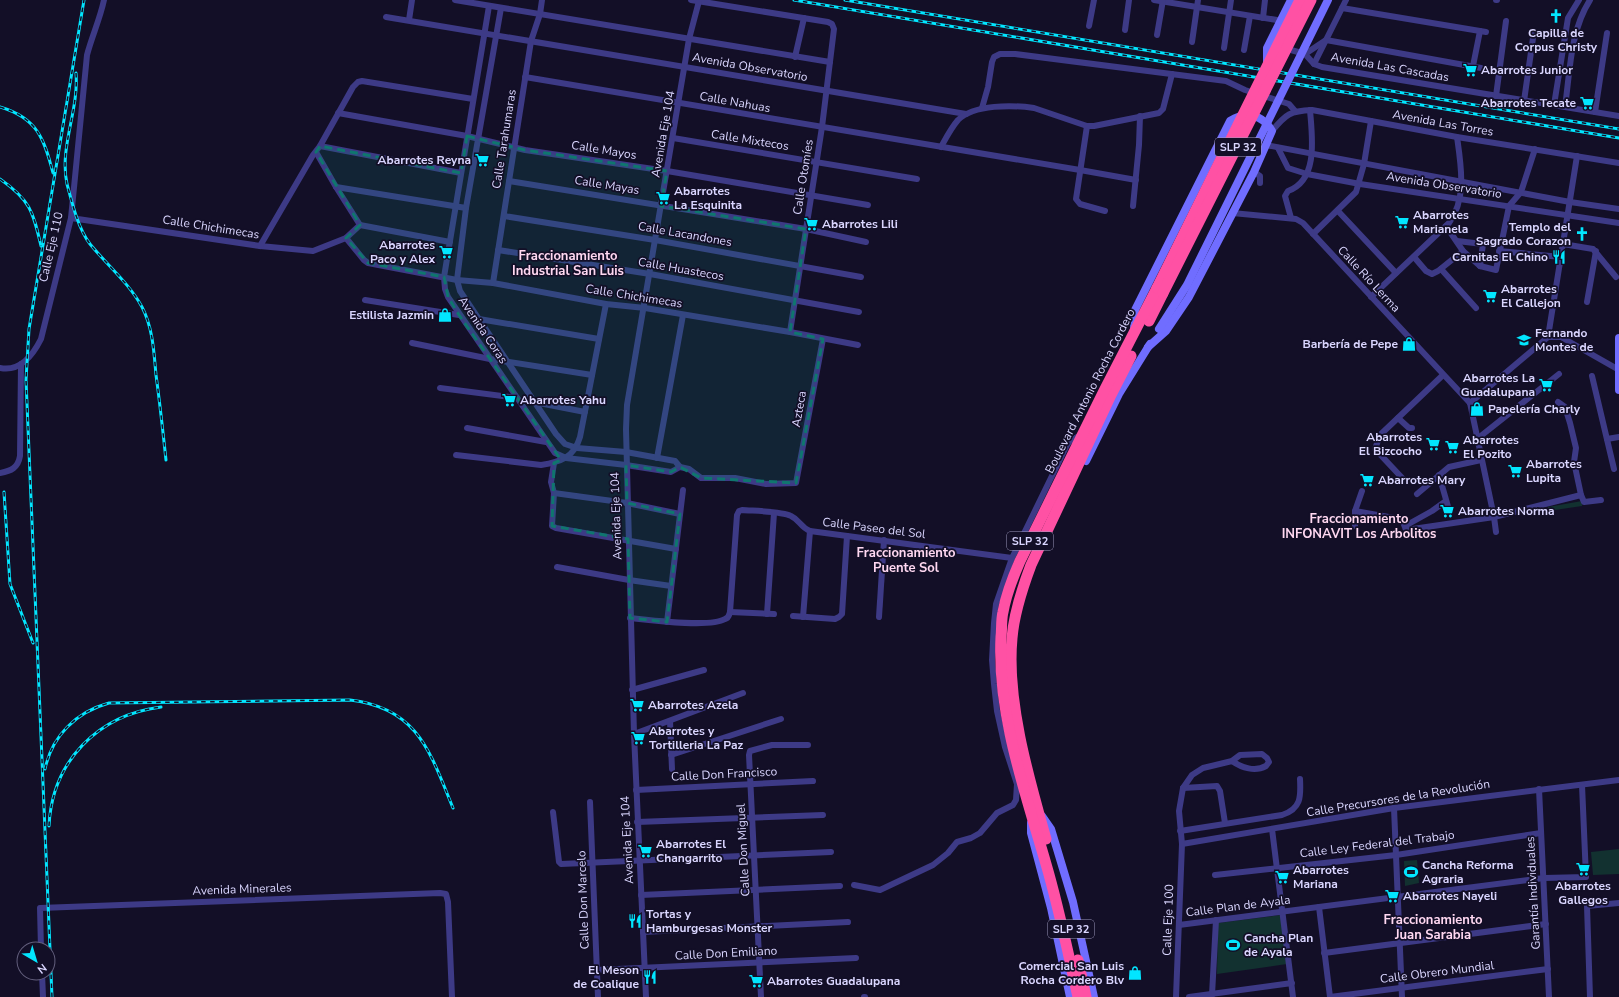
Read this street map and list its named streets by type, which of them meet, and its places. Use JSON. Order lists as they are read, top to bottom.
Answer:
{
  "streets": {
    "highway": ["SLP 32", "Boulevard Antonio Rocha Cordero"],
    "street": [
      "Avenida Observatorio",
      "Avenida Las Cascadas",
      "Calle Nahuas",
      "Avenida Las Torres",
      "Avenida Eje 104",
      "Calle Tarahumaras",
      "Calle Mixtecos",
      "Calle Mayos",
      "Calle Otomíes",
      "Calle Mayas",
      "Calle Chichimecas",
      "Calle Lacandones",
      "Calle Eje 110",
      "Calle Huastecos",
      "Calle Río Lerma",
      "Avenida Coras",
      "Azteca",
      "Calle Paseo del Sol",
      "Calle Don Francisco",
      "Calle Precursores de la Revolución",
      "Calle Ley Federal del Trabajo",
      "Calle Don Miguel",
      "Avenida Minerales",
      "Garantía Individuales",
      "Calle Don Marcelo",
      "Calle Plan de Ayala",
      "Calle Eje 100",
      "Calle Don Emiliano",
      "Calle Obrero Mundial"
    ]
  },
  "crossings": [
    ["Avenida Observatorio", "Avenida Eje 104"],
    ["Avenida Observatorio", "Calle Tarahumaras"],
    ["Avenida Observatorio", "Calle Otomíes"],
    ["Avenida Observatorio", "Avenida Coras"],
    ["Calle Nahuas", "Avenida Eje 104"],
    ["Calle Nahuas", "Calle Tarahumaras"],
    ["Calle Nahuas", "Calle Otomíes"],
    ["Avenida Eje 104", "Calle Mixtecos"],
    ["Avenida Eje 104", "Calle Mayos"],
    ["Avenida Eje 104", "Calle Mayas"],
    ["Avenida Eje 104", "Calle Chichimecas"],
    ["Avenida Eje 104", "Calle Lacandones"],
    ["Avenida Eje 104", "Calle Huastecos"],
    ["Avenida Eje 104", "Avenida Coras"],
    ["Avenida Eje 104", "Calle Don Francisco"],
    ["Avenida Eje 104", "Calle Don Emiliano"],
    ["Calle Tarahumaras", "Calle Mayos"],
    ["Calle Tarahumaras", "Calle Mayas"],
    ["Calle Tarahumaras", "Calle Chichimecas"],
    ["Calle Tarahumaras", "Calle Lacandones"],
    ["Calle Tarahumaras", "Calle Huastecos"],
    ["Calle Mixtecos", "Calle Otomíes"],
    ["Calle Mayos", "Calle Otomíes"],
    ["Calle Mayos", "Avenida Coras"],
    ["Calle Otomíes", "Calle Mayas"],
    ["Calle Otomíes", "Calle Chichimecas"],
    ["Calle Otomíes", "Calle Lacandones"],
    ["Calle Otomíes", "Calle Huastecos"],
    ["Calle Chichimecas", "Calle Eje 110"],
    ["Calle Chichimecas", "Avenida Coras"],
    ["Calle Chichimecas", "Azteca"],
    ["Avenida Coras", "Azteca"],
    ["Calle Don Francisco", "Calle Don Miguel"],
    ["Calle Precursores de la Revolución", "Garantía Individuales"],
    ["Calle Precursores de la Revolución", "Calle Plan de Ayala"],
    ["Calle Precursores de la Revolución", "Calle Eje 100"],
    ["Calle Ley Federal del Trabajo", "Garantía Individuales"],
    ["Calle Don Miguel", "Calle Don Emiliano"],
    ["Garantía Individuales", "Calle Plan de Ayala"],
    ["Garantía Individuales", "Calle Obrero Mundial"],
    ["Calle Don Marcelo", "Calle Don Emiliano"],
    ["Calle Plan de Ayala", "Calle Eje 100"]
  ],
  "districts": [
    "Fraccionamiento Industrial San Luis",
    "Fraccionamiento INFONAVIT Los Arbolitos",
    "Fraccionamiento Puente Sol",
    "Fraccionamiento Juan Sarabia"
  ],
  "places": {
    "church": ["Capilla de Corpus Christy", "Templo del Sagrado Corazon"],
    "supermarket": [
      "Abarrotes Junior",
      "Abarrotes Tecate",
      "Abarrotes Reyna",
      "Abarrotes La Esquinita",
      "Abarrotes Marianela",
      "Abarrotes Lili",
      "Abarrotes Paco y Alex",
      "Abarrotes El Callejon",
      "Abarrotes La Guadalupana",
      "Abarrotes Yahu",
      "Abarrotes El Bizcocho",
      "Abarrotes El Pozito",
      "Abarrotes Lupita",
      "Abarrotes Mary",
      "Abarrotes Norma",
      "Abarrotes Azela",
      "Abarrotes y Tortilleria La Paz",
      "Abarrotes El Changarrito",
      "Abarrotes Gallegos",
      "Abarrotes Mariana",
      "Abarrotes Nayeli",
      "Abarrotes Guadalupana"
    ],
    "restaurant": ["Carnitas El Chino", "Tortas y Hamburgesas Monster", "El Meson de Coalique"],
    "shop": [
      "Estilista Jazmin",
      "Barbería de Pepe",
      "Papelería Charly",
      "Comercial San Luis Rocha Cordero Blv"
    ],
    "school or university": ["Fernando Montes de"],
    "sports": ["Cancha Reforma Agraria", "Cancha Plan de Ayala"]
  },
  "north": "bottom right"
}
